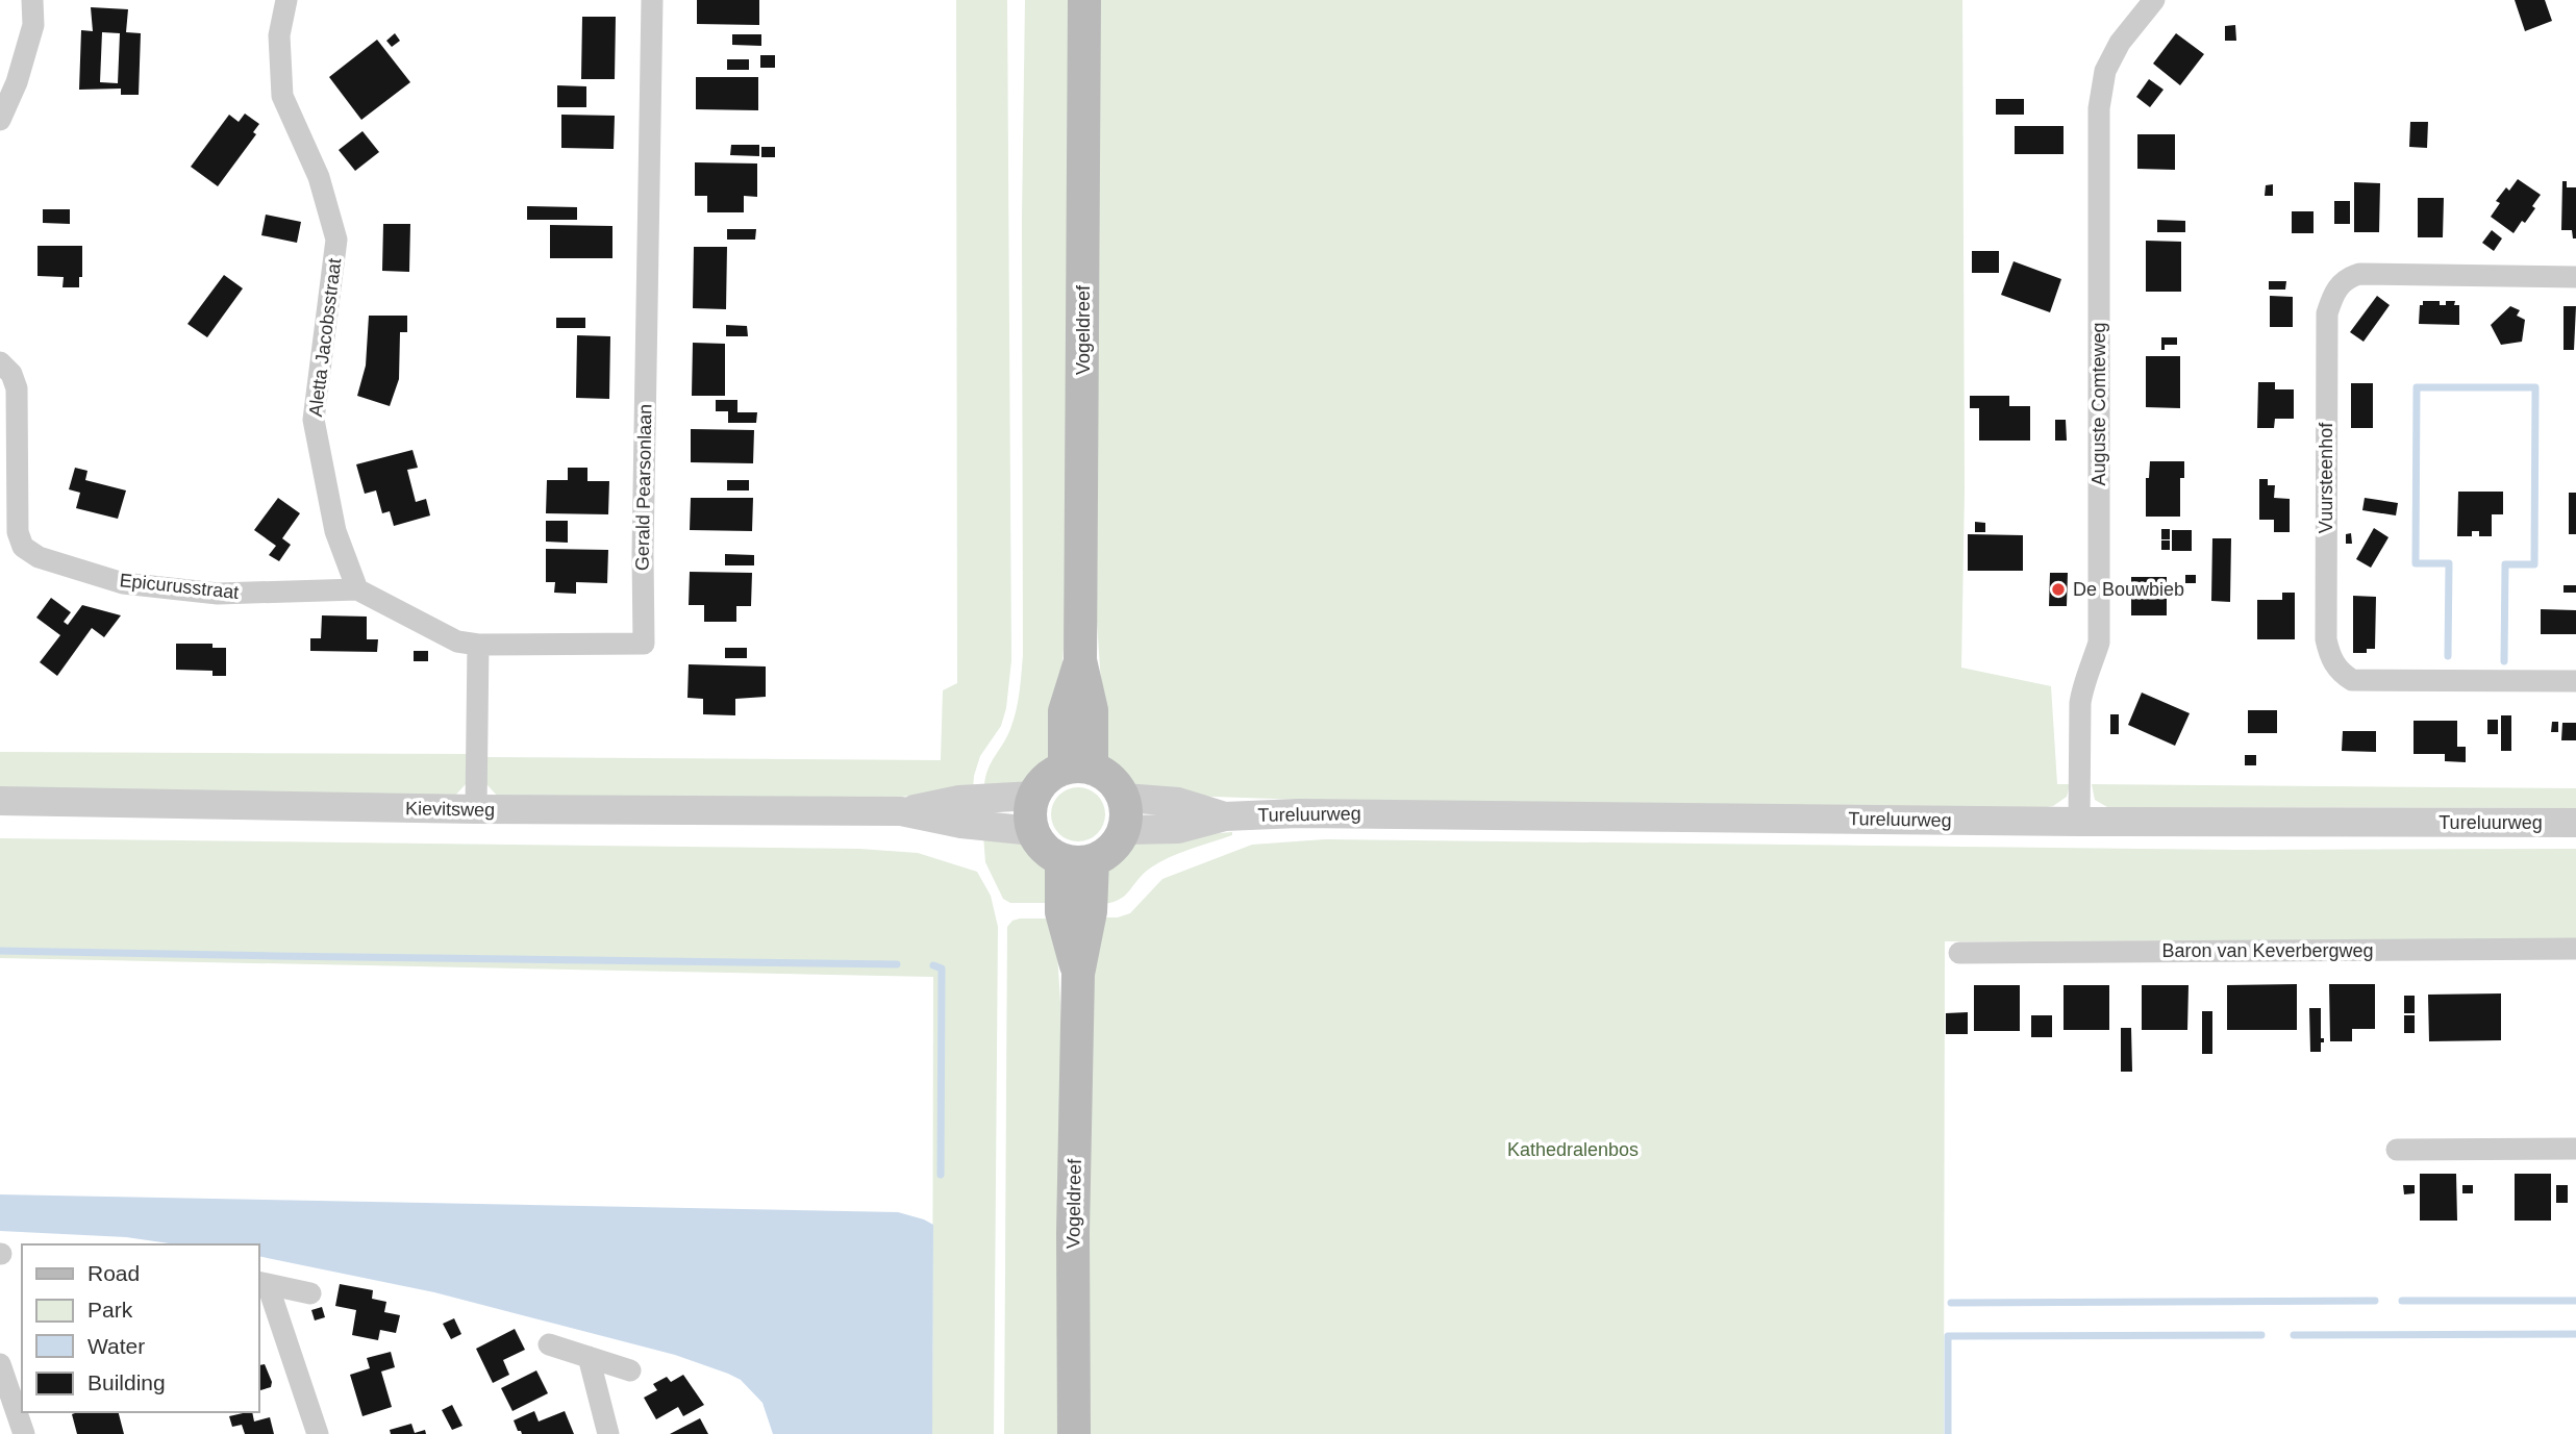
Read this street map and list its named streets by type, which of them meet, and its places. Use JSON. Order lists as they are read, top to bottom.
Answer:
{
  "streets": {
    "main road": ["Vogeldreef"],
    "street": [
      "Aletta Jacobsstraat",
      "Auguste Comteweg",
      "Vuursteenhof",
      "Gerald Pearsonlaan",
      "Epicurusstraat",
      "Kievitsweg",
      "Tureluurweg",
      "Baron van Keverbergweg"
    ]
  },
  "crossings": [
    ["Vogeldreef", "Kievitsweg"],
    ["Vogeldreef", "Tureluurweg"],
    ["Aletta Jacobsstraat", "Epicurusstraat"],
    ["Auguste Comteweg", "Tureluurweg"],
    ["Kievitsweg", "Tureluurweg"]
  ],
  "parks": ["Kathedralenbos"],
  "places": ["De Bouwbieb"],
  "legend": [
    "Road",
    "Park",
    "Water",
    "Building"
  ]
}
